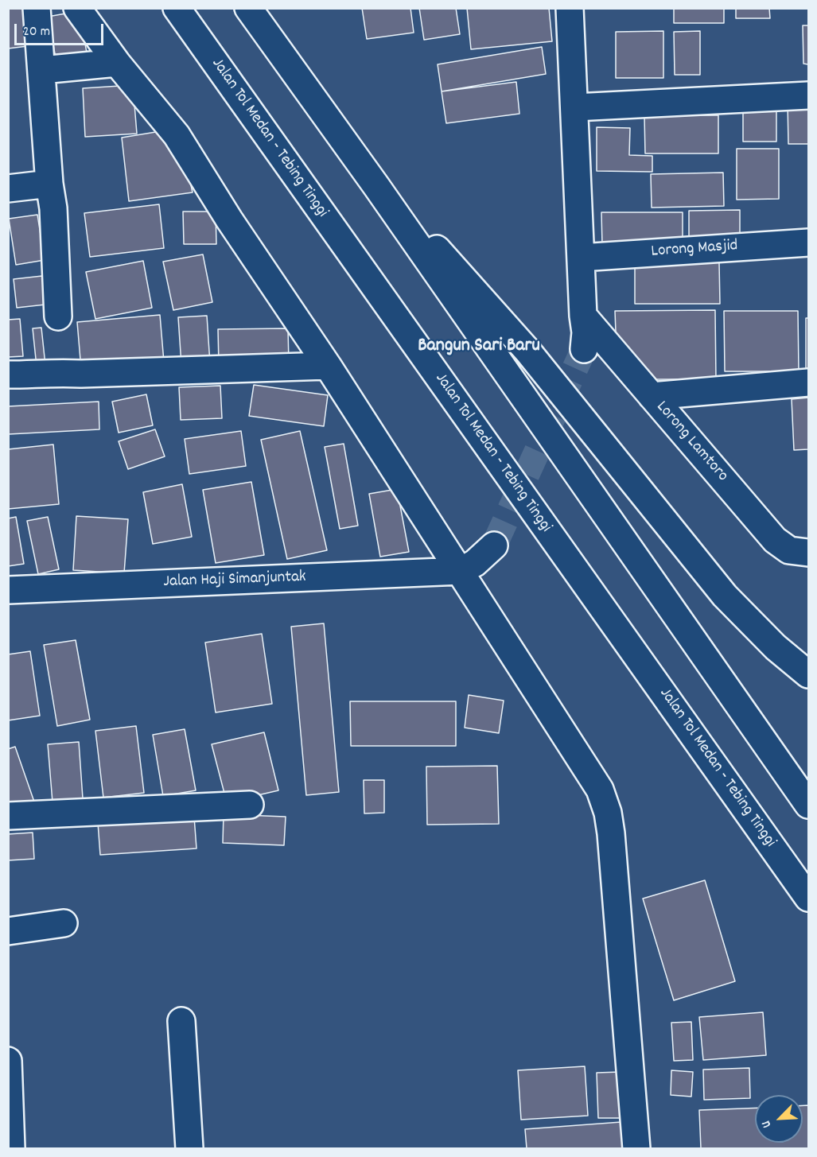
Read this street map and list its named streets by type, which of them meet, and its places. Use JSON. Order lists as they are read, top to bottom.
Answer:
{
  "streets": {
    "main road": [
      "Jalan Tol Medan - Tebing Tinggi",
      "Lorong Masjid",
      "Lorong Lamtoro",
      "Jalan Haji Simanjuntak"
    ]
  },
  "districts": ["Bangun Sari Baru"],
  "scale_bar": "20 m",
  "north": "bottom left"
}
